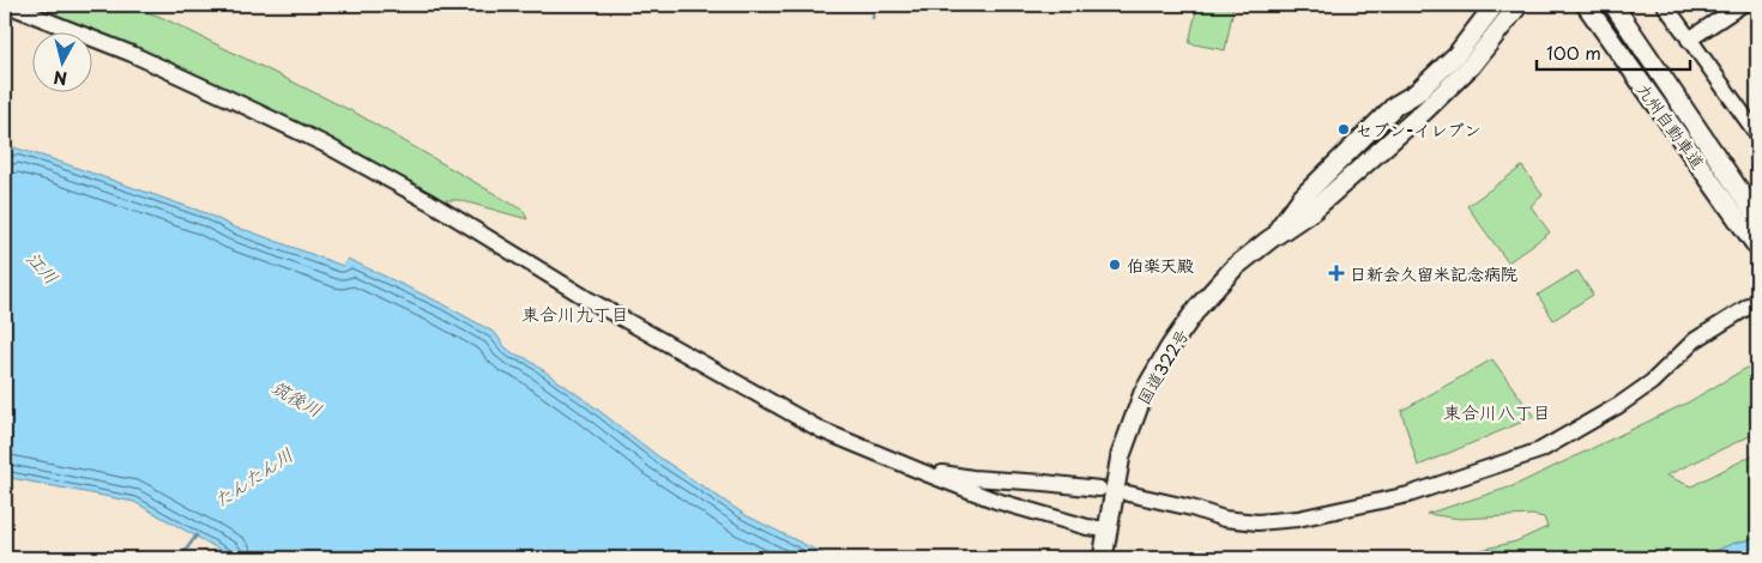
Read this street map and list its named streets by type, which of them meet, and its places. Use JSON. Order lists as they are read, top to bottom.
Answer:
{
  "streets": {
    "highway": ["九州自動車道", "国道322号"]
  },
  "districts": ["東合川九丁目", "東合川八丁目"],
  "water": ["江川", "筑後川", "たんたん川"],
  "places": {
    "other": ["セブン-イレブン", "伯楽天殿"],
    "health": ["日新会久留米記念病院"]
  },
  "scale_bar": "100 m",
  "north": "bottom"
}
